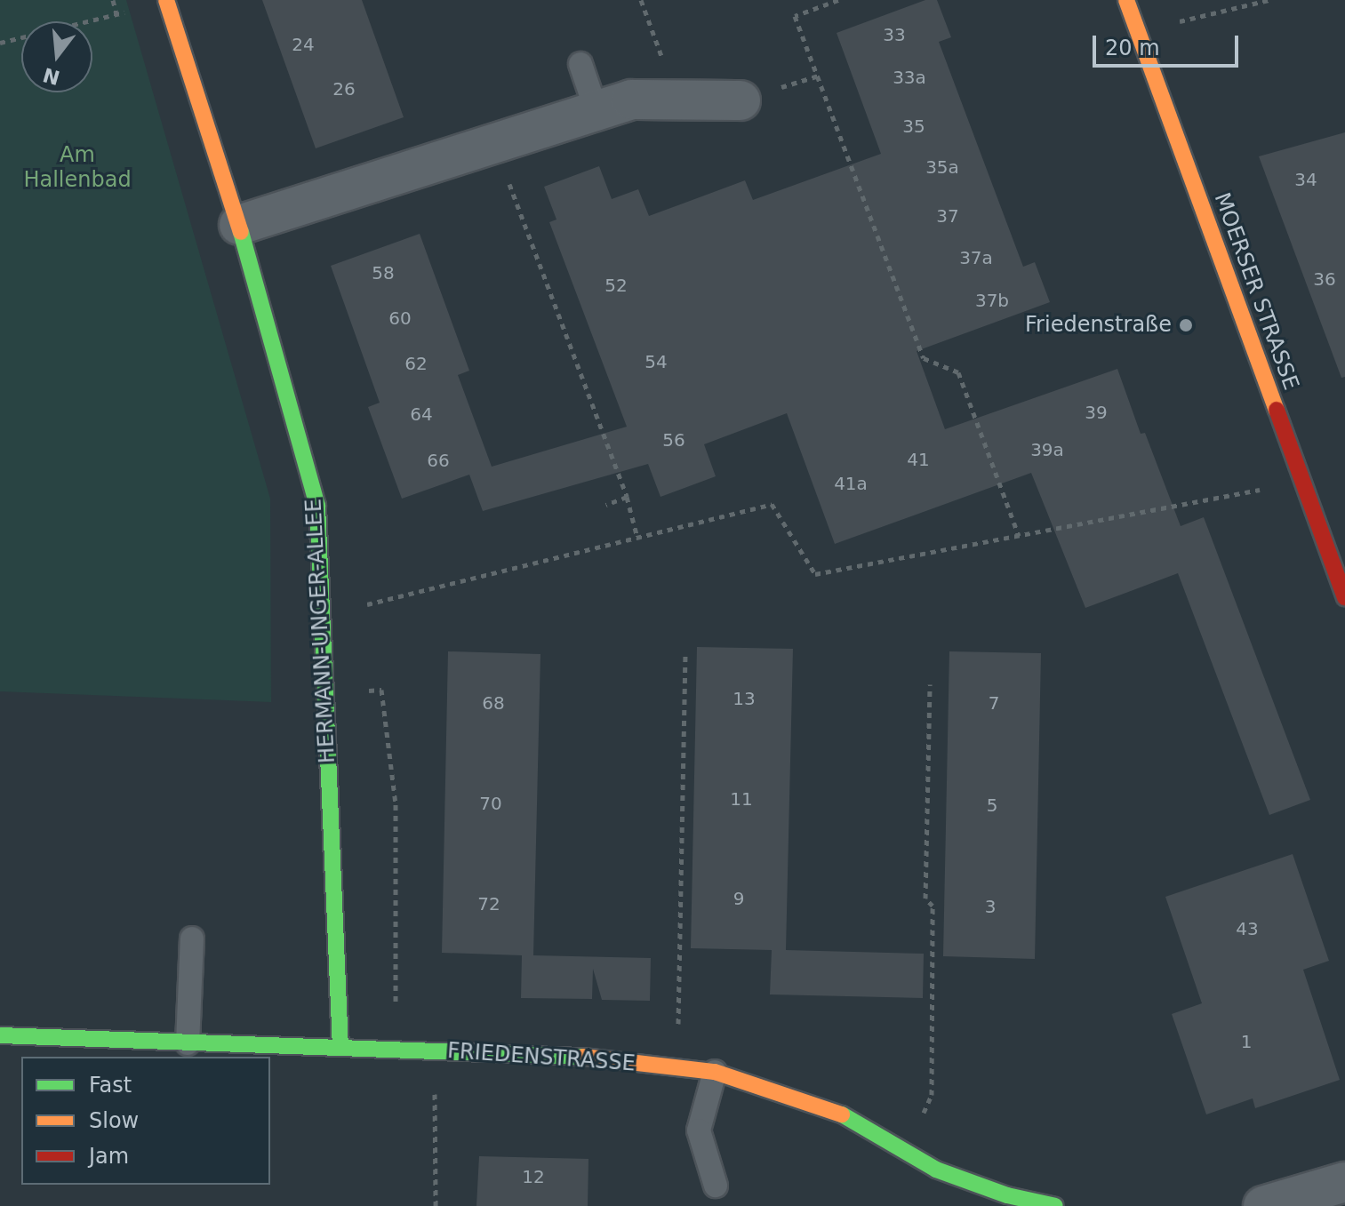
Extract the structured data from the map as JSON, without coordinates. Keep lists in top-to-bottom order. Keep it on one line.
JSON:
{"streets":{"street":["MOERSER STRASSE","HERMANN-UNGER-ALLEE","FRIEDENSTRASSE"]},"crossings":[["HERMANN-UNGER-ALLEE","FRIEDENSTRASSE"]],"parks":["Am Hallenbad"],"places":["Friedenstraße"],"house_numbers":["33","24","33a","26","35","35a","34","37","37a","58","36","52","37b","60","54","62","39","64","56","39a","41","66","41a","13","68","7","11","70","5","9","72","3","43","1","12"],"legend":["Fast","Slow","Jam"],"scale_bar":"20 m","north":"bottom"}
